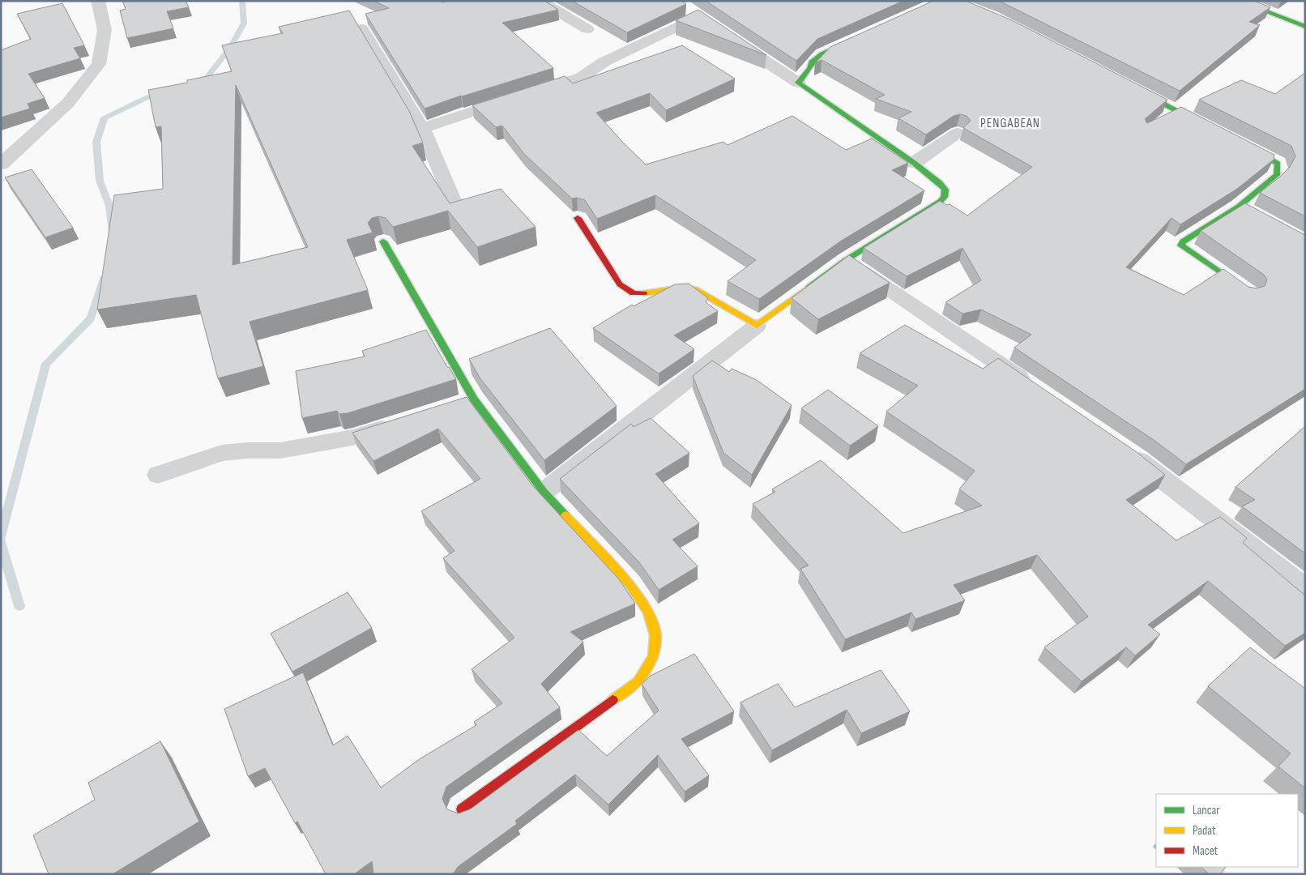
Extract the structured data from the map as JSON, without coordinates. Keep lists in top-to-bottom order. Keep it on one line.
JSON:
{"districts":["PENGABEAN"],"legend":["Lancar","Padat","Macet"]}
